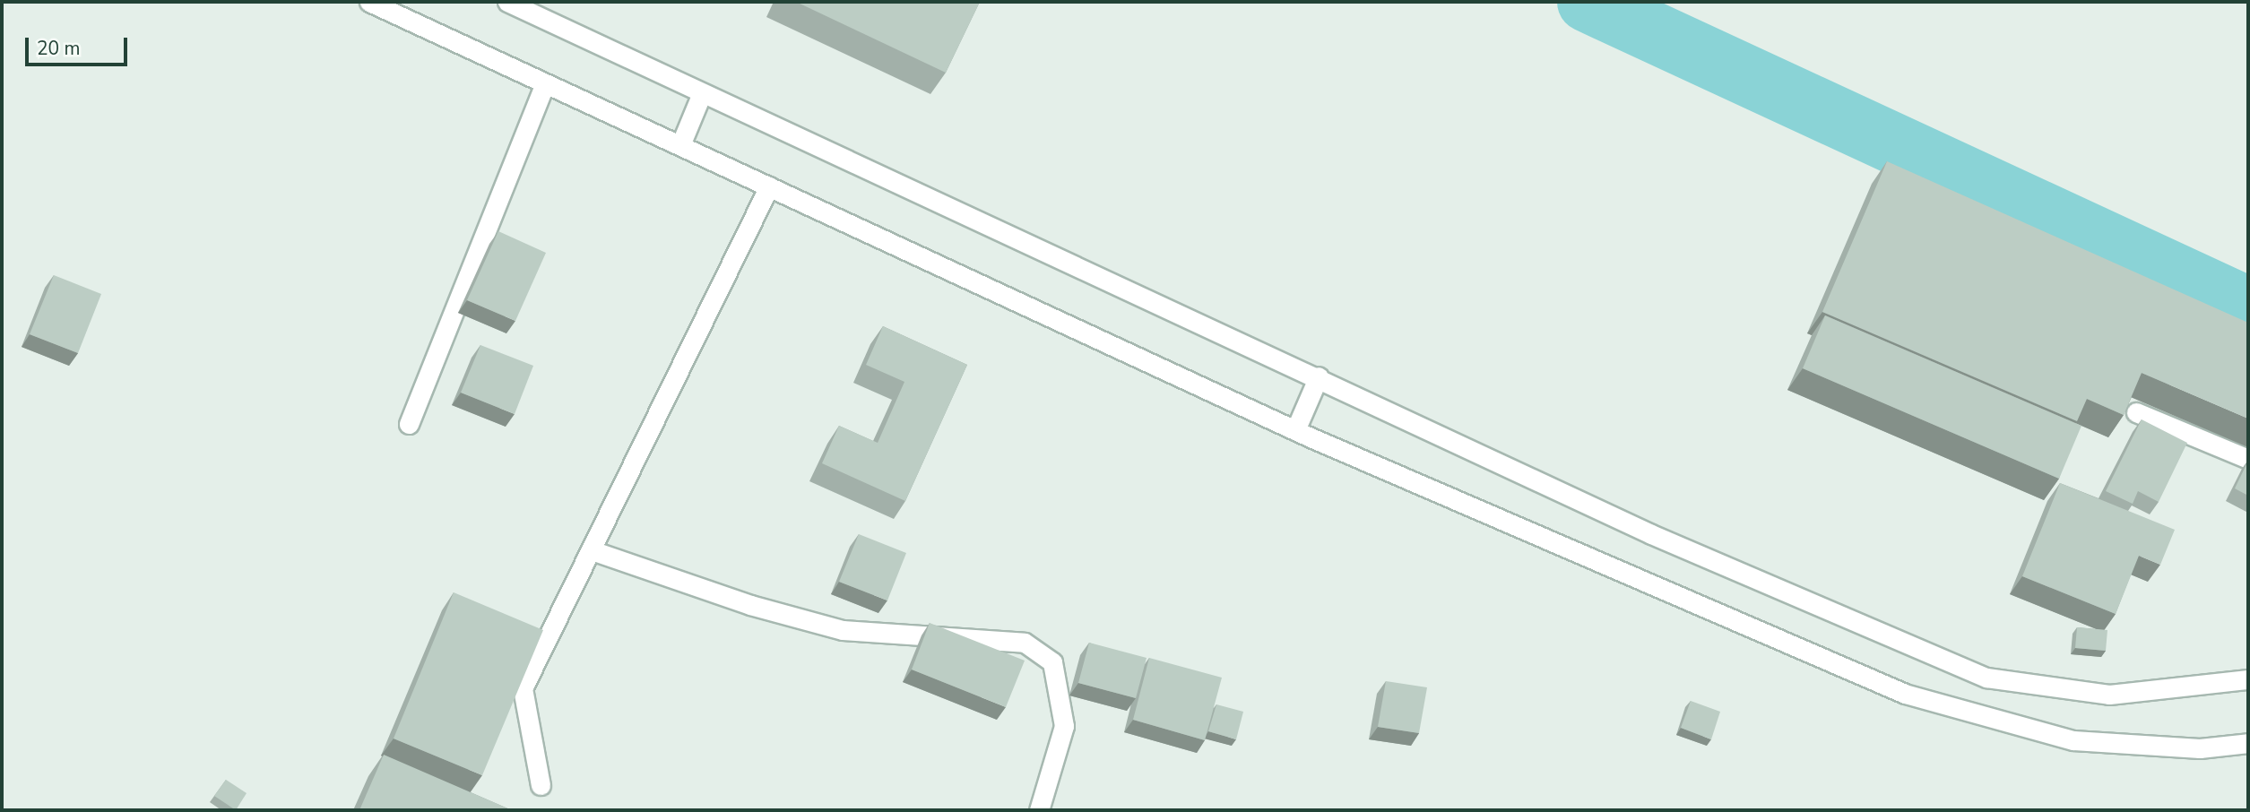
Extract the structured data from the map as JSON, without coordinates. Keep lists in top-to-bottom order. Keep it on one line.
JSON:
{"scale_bar":"20 m"}
